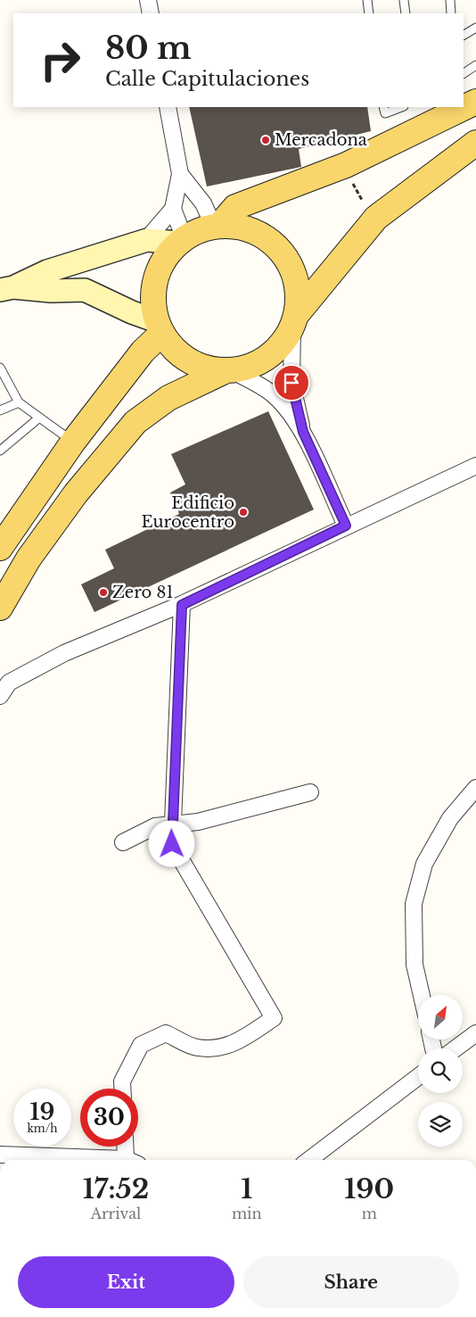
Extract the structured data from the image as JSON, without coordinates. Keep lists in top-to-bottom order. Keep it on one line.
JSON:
{"places":["Mercadona","Edificio Eurocentro","Zero 81"],"north":"top right","page":{"turn":["80 m","Calle Capitulaciones"],"speed":"19 km/h","limit":"30","eta":["17:52","Arrival","1","min","190","m"],"buttons":["Exit","Share"]}}
